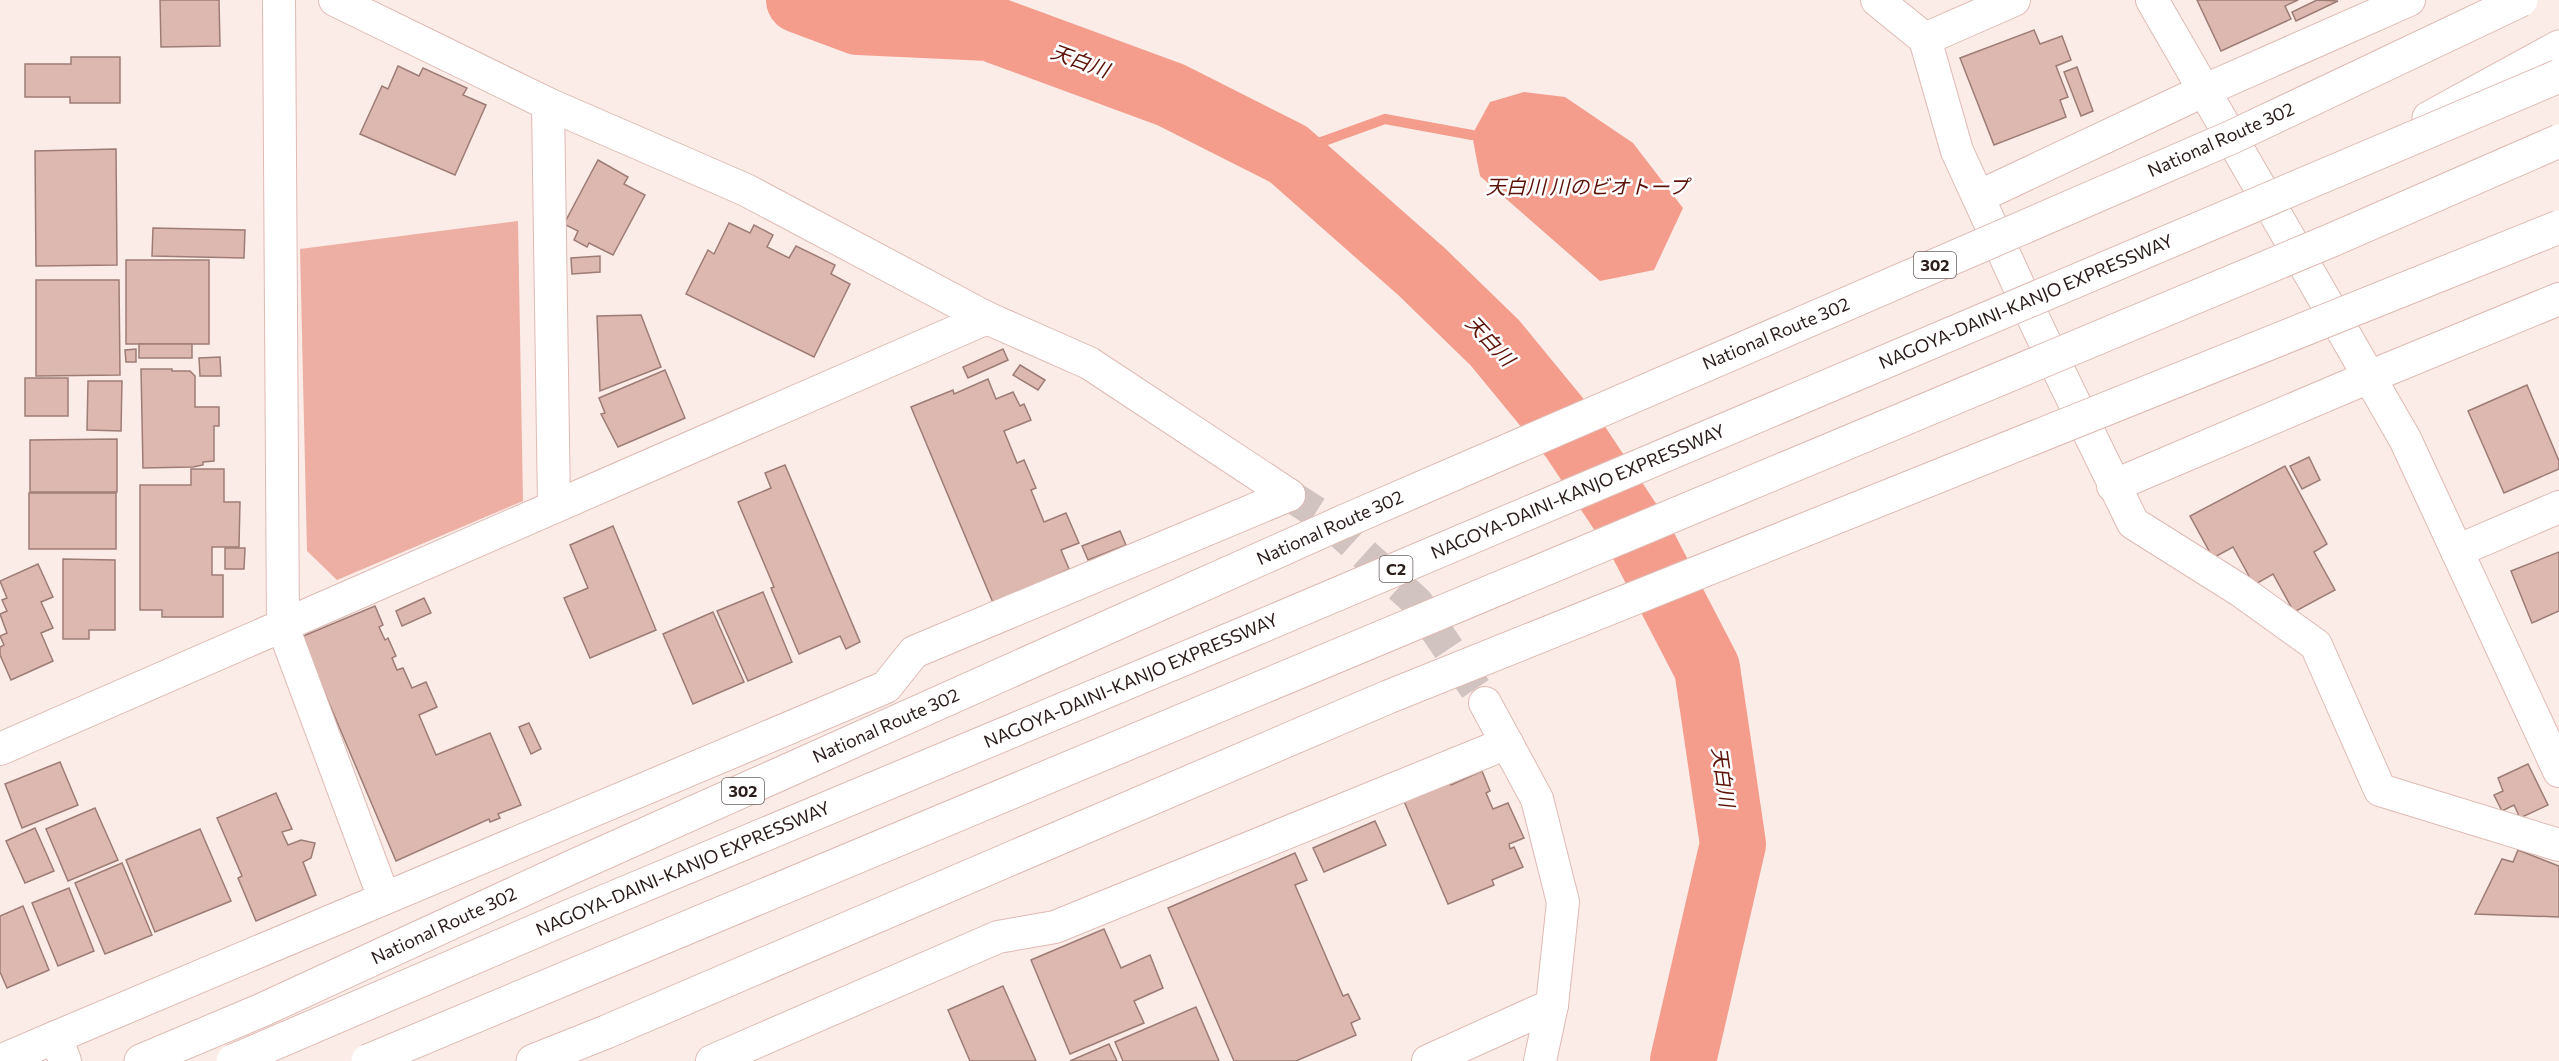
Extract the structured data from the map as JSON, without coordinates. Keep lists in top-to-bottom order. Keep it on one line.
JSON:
{"streets":{"highway":["National Route 302","302","NAGOYA-DAINI-KANJO EXPRESSWAY","C2"]},"water":["天白川","天白川 川のビオトープ"]}
